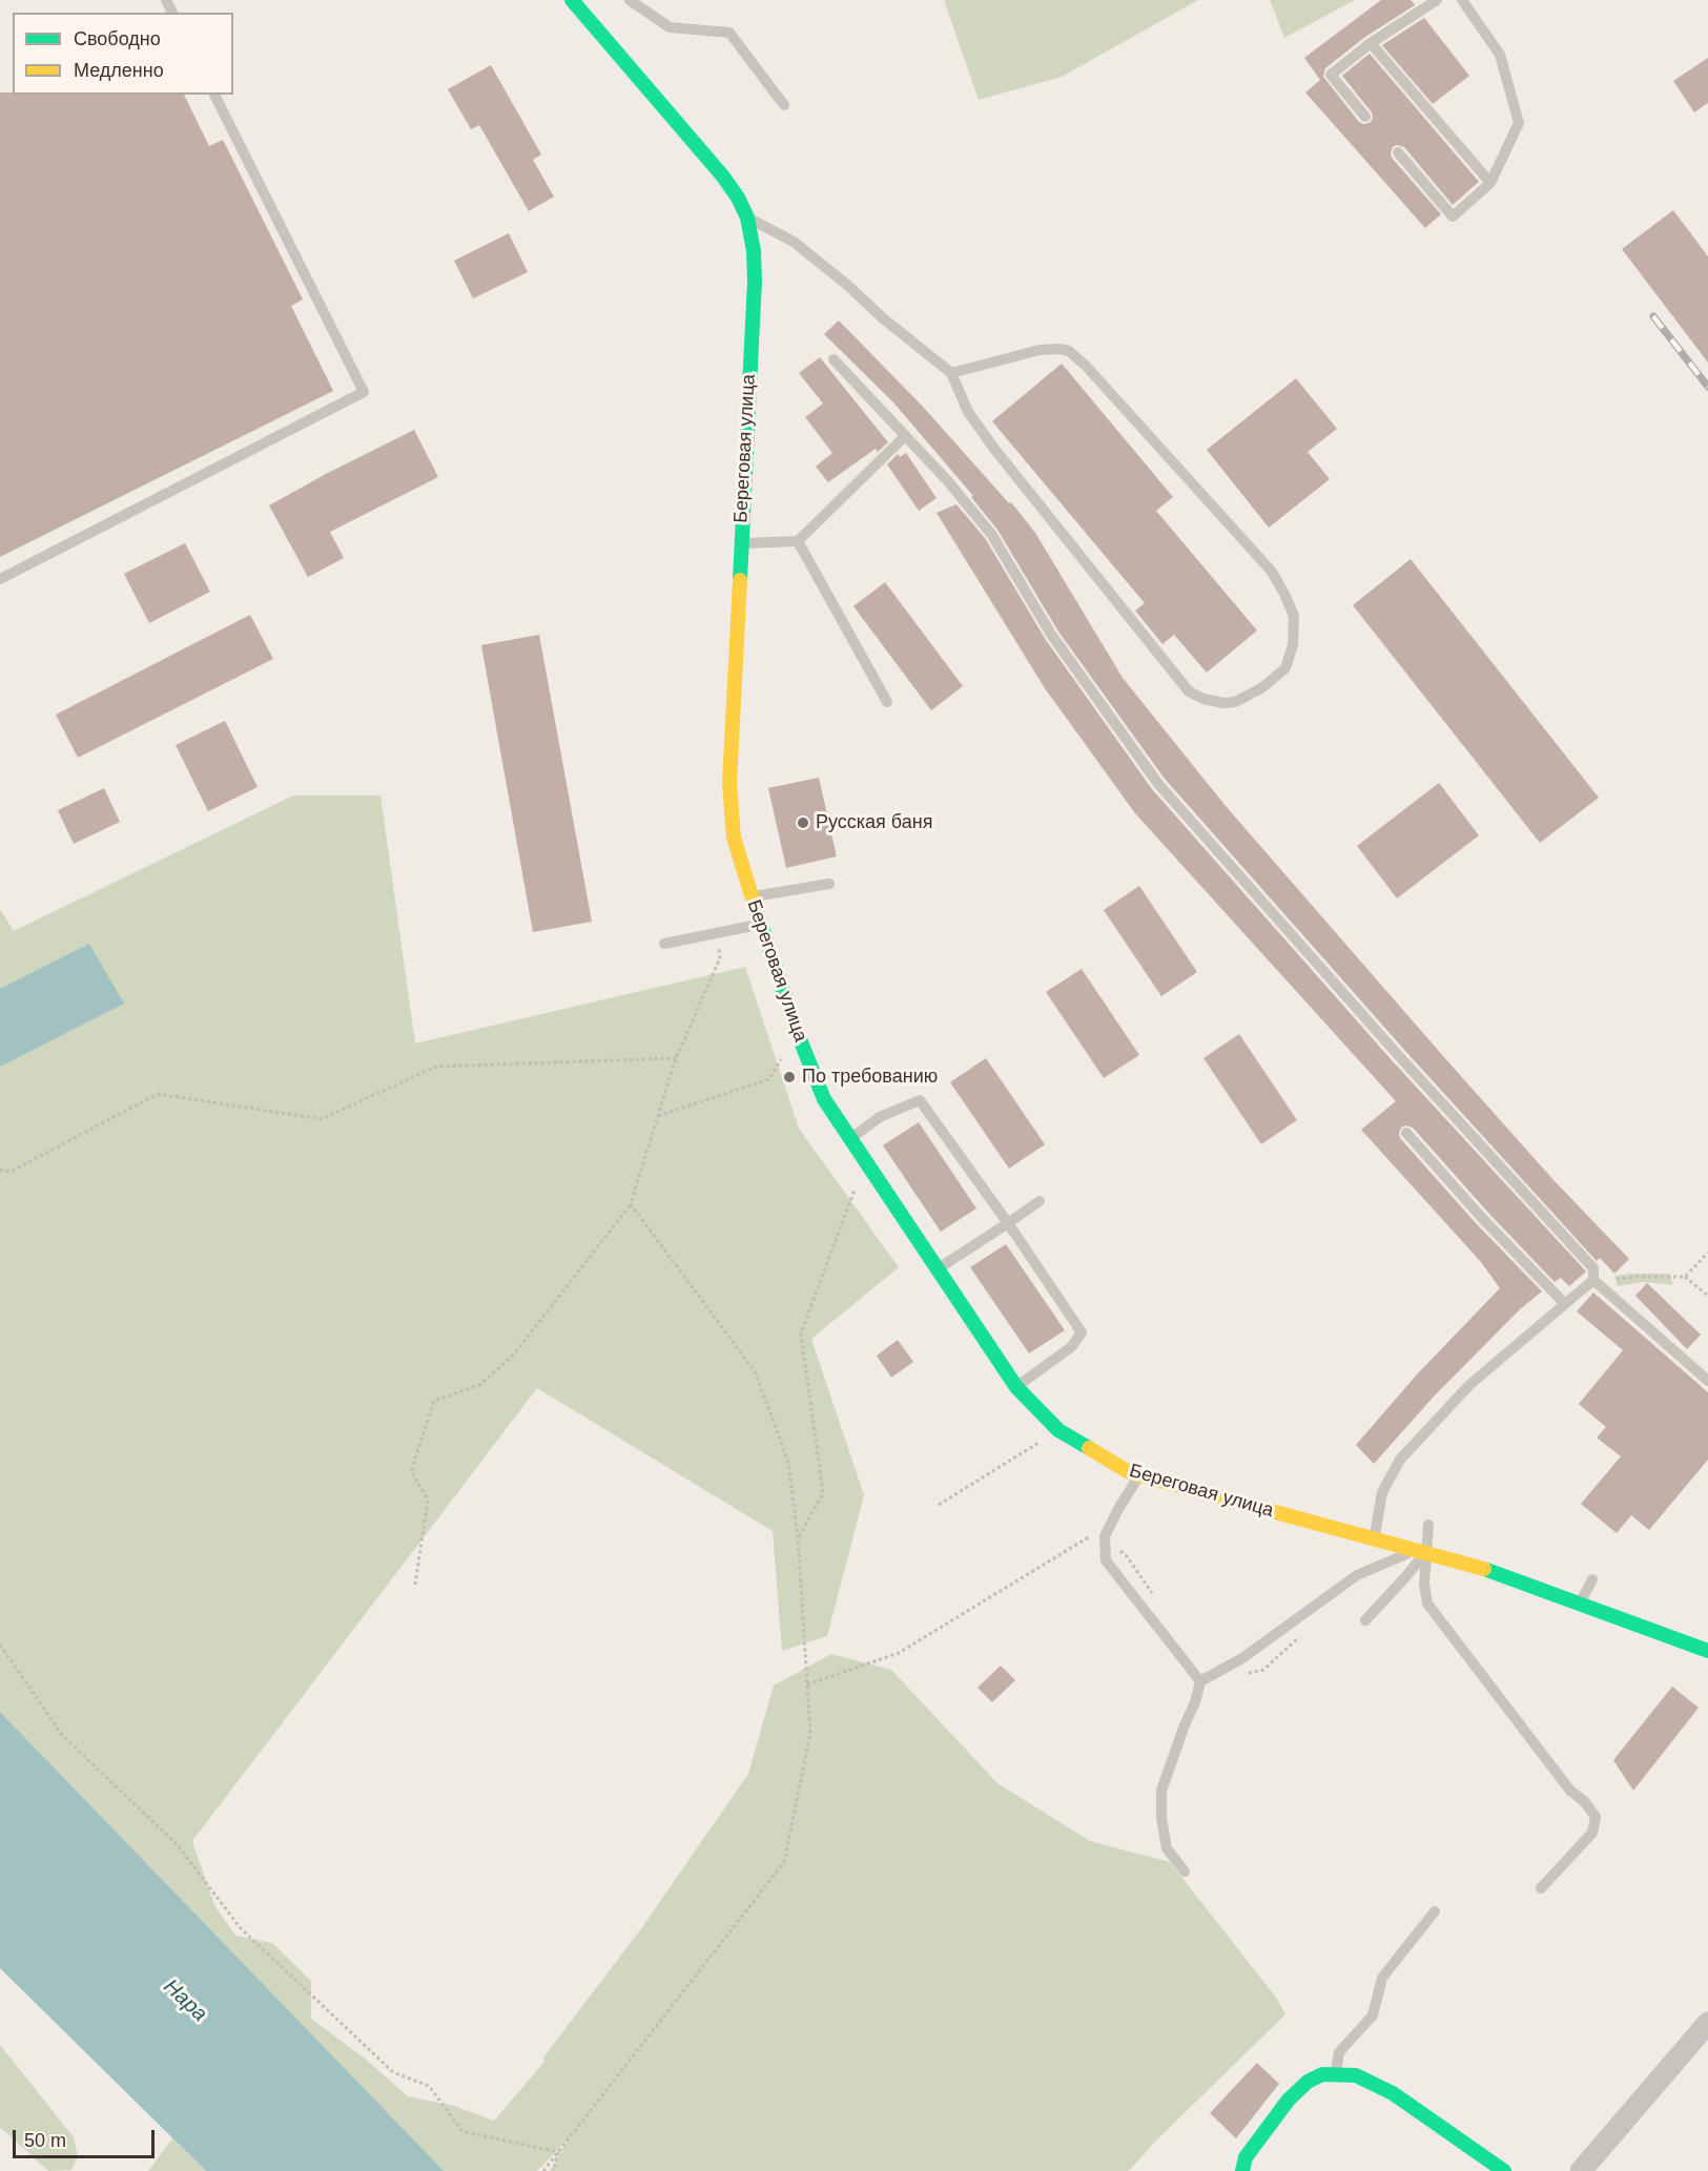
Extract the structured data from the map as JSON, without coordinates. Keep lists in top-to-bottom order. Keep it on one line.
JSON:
{"streets":{"street":["Береговая улица"]},"water":["Нара"],"places":["Русская баня","По требованию"],"legend":["Свободно","Медленно"],"scale_bar":"50 m"}
